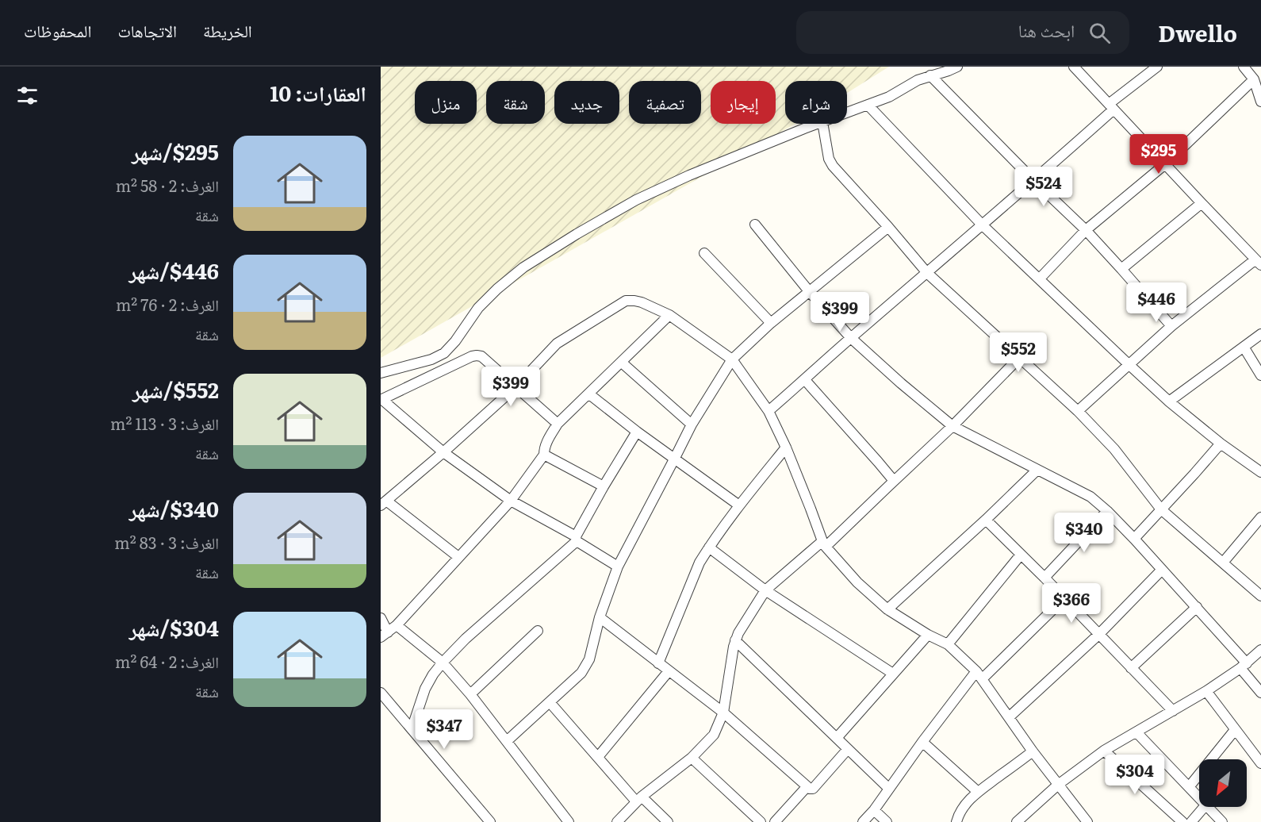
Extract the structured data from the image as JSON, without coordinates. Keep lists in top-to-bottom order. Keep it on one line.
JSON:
{"north":"bottom left","page":{"header":"Dwello","search":"ابحث هنا","nav":["الخريطة","الاتجاهات","المحفوظات"],"heading":"العقارات: 10","chip":["شراء","إيجار","تصفية","جديد","شقة","منزل"],"list":[{"name":"$295/شهر","note":"الغرف: 2 · 58 m² · شقة"},{"name":"$446/شهر","note":"الغرف: 2 · 76 m² · شقة"},{"name":"$552/شهر","note":"الغرف: 3 · 113 m² · شقة"},{"name":"$340/شهر","note":"الغرف: 3 · 83 m² · شقة"},{"name":"$304/شهر","note":"الغرف: 2 · 64 m² · شقة"}],"price":["$295","$524","$446","$399","$552","$399","$340","$366","$347","$304"]}}
